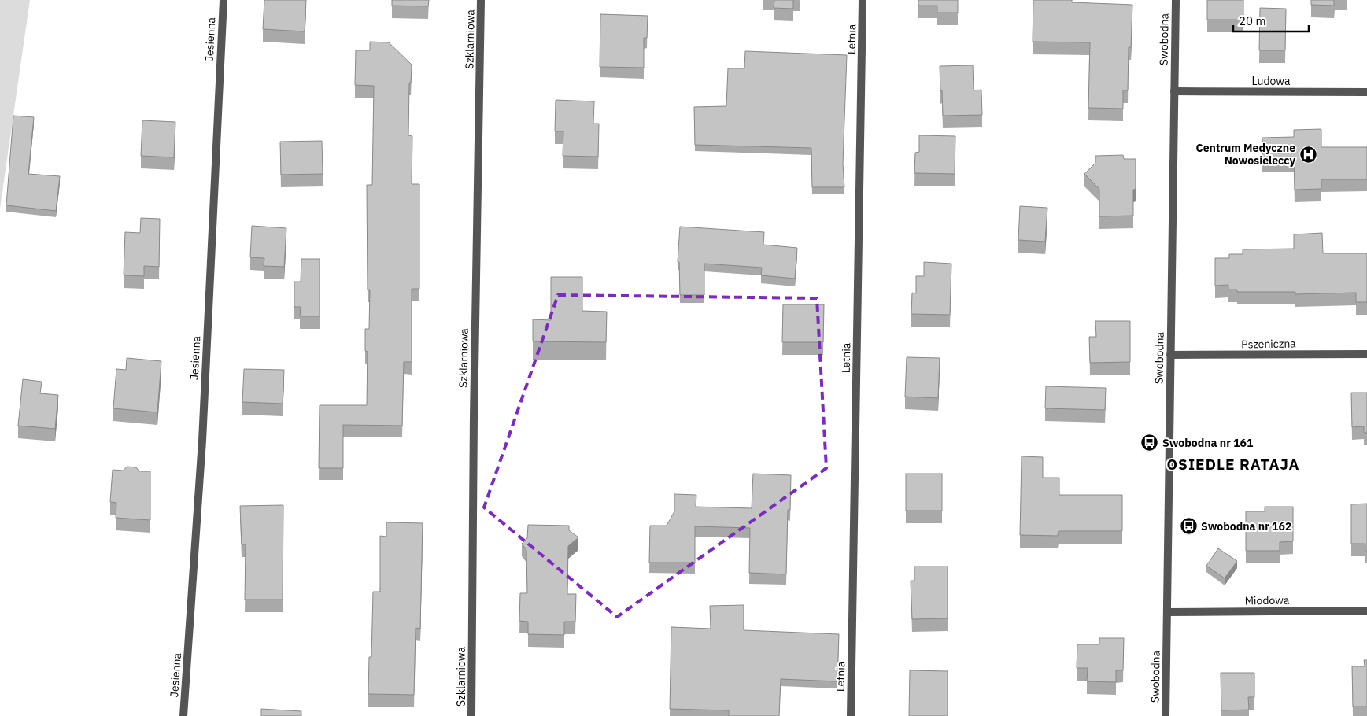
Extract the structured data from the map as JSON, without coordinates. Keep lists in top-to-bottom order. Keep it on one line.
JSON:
{"streets":{"street":["Jesienna","Szklarniowa","Letnia","Swobodna","Ludowa","Pszeniczna","Miodowa"]},"crossings":[["Swobodna","Ludowa"],["Swobodna","Pszeniczna"],["Swobodna","Miodowa"]],"districts":["OSIEDLE RATAJA"],"places":{"hospital":["Centrum Medyczne Nowosieleccy"],"bus stop":["Swobodna nr 161","Swobodna nr 162"]},"scale_bar":"20 m"}
